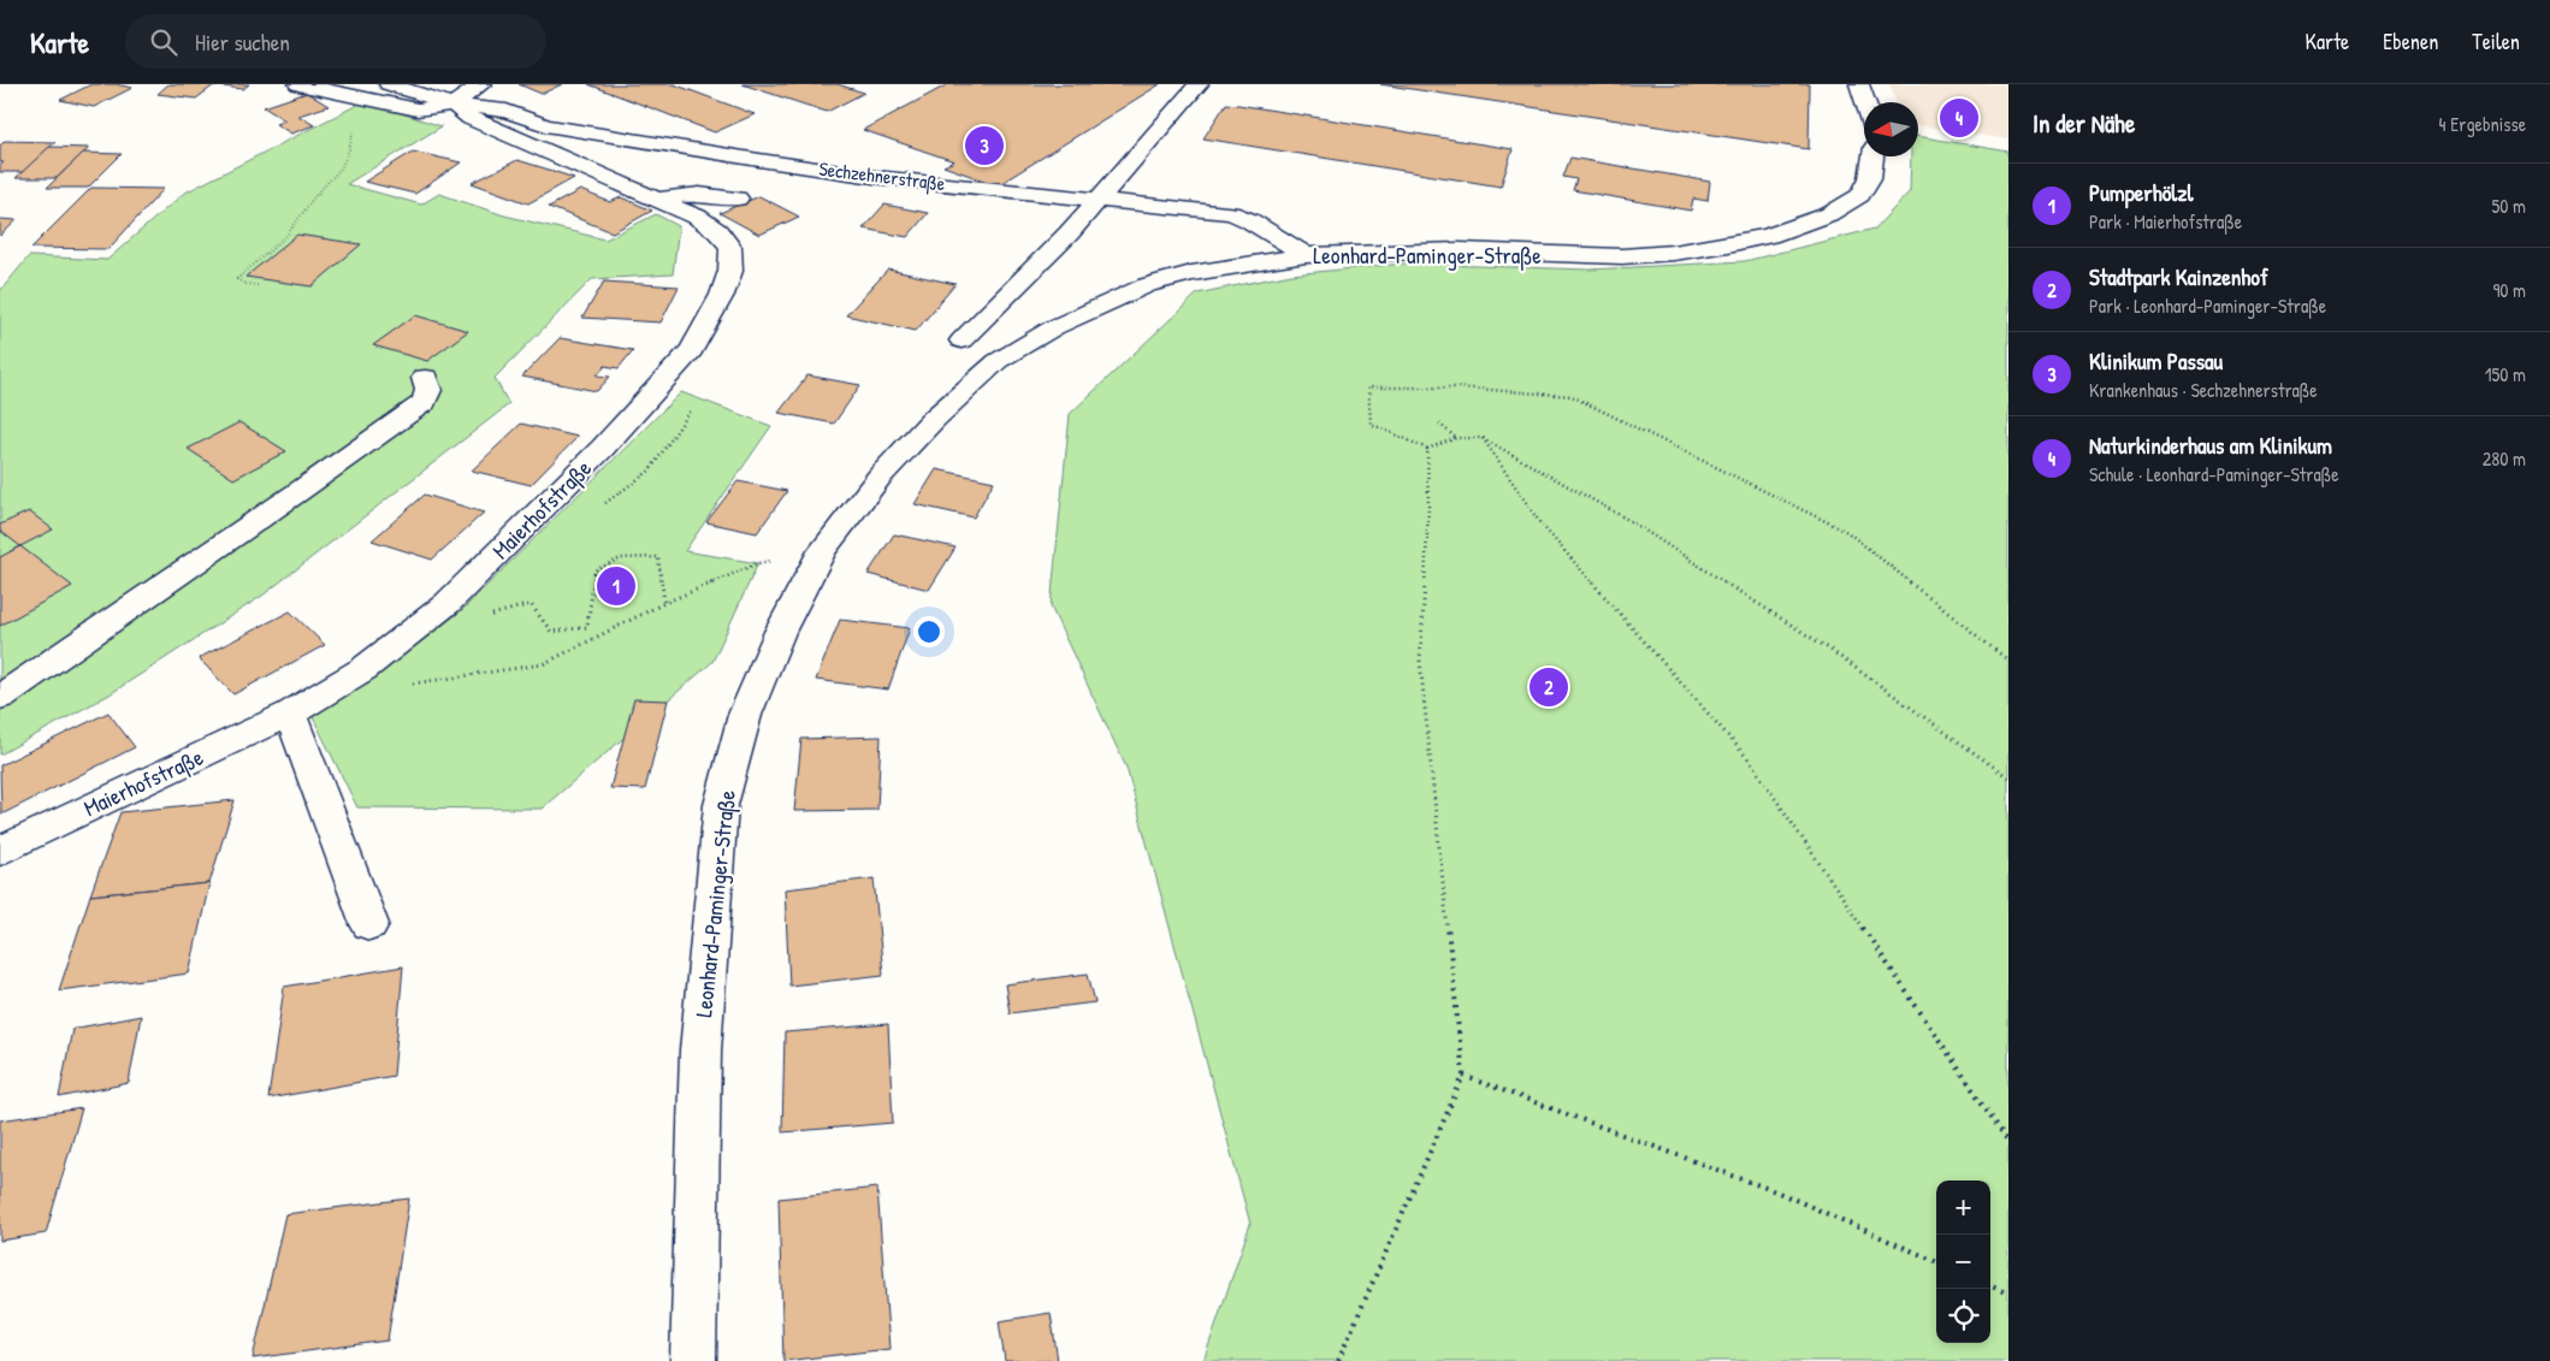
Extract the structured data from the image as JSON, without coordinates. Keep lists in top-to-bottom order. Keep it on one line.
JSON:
{"streets":{"street":["Sechzehnerstraße","Leonhard-Paminger-Straße","Maierhofstraße"]},"crossings":[["Sechzehnerstraße","Leonhard-Paminger-Straße"],["Sechzehnerstraße","Maierhofstraße"]],"north":"left","page":{"header":"Karte","search":"Hier suchen","nav":["Karte","Ebenen","Teilen"],"heading":["In der Nähe","4 Ergebnisse"],"pins":["4","3","1","2"],"list":[{"mark":"1","name":"Pumperhölzl","note":"Park · Maierhofstraße","value":"50 m"},{"mark":"2","name":"Stadtpark Kainzenhof","note":"Park · Leonhard-Paminger-Straße","value":"90 m"},{"mark":"3","name":"Klinikum Passau","note":"Krankenhaus · Sechzehnerstraße","value":"150 m"},{"mark":"4","name":"Naturkinderhaus am Klinikum","note":"Schule · Leonhard-Paminger-Straße","value":"280 m"}],"map_buttons":["+","−"]}}
